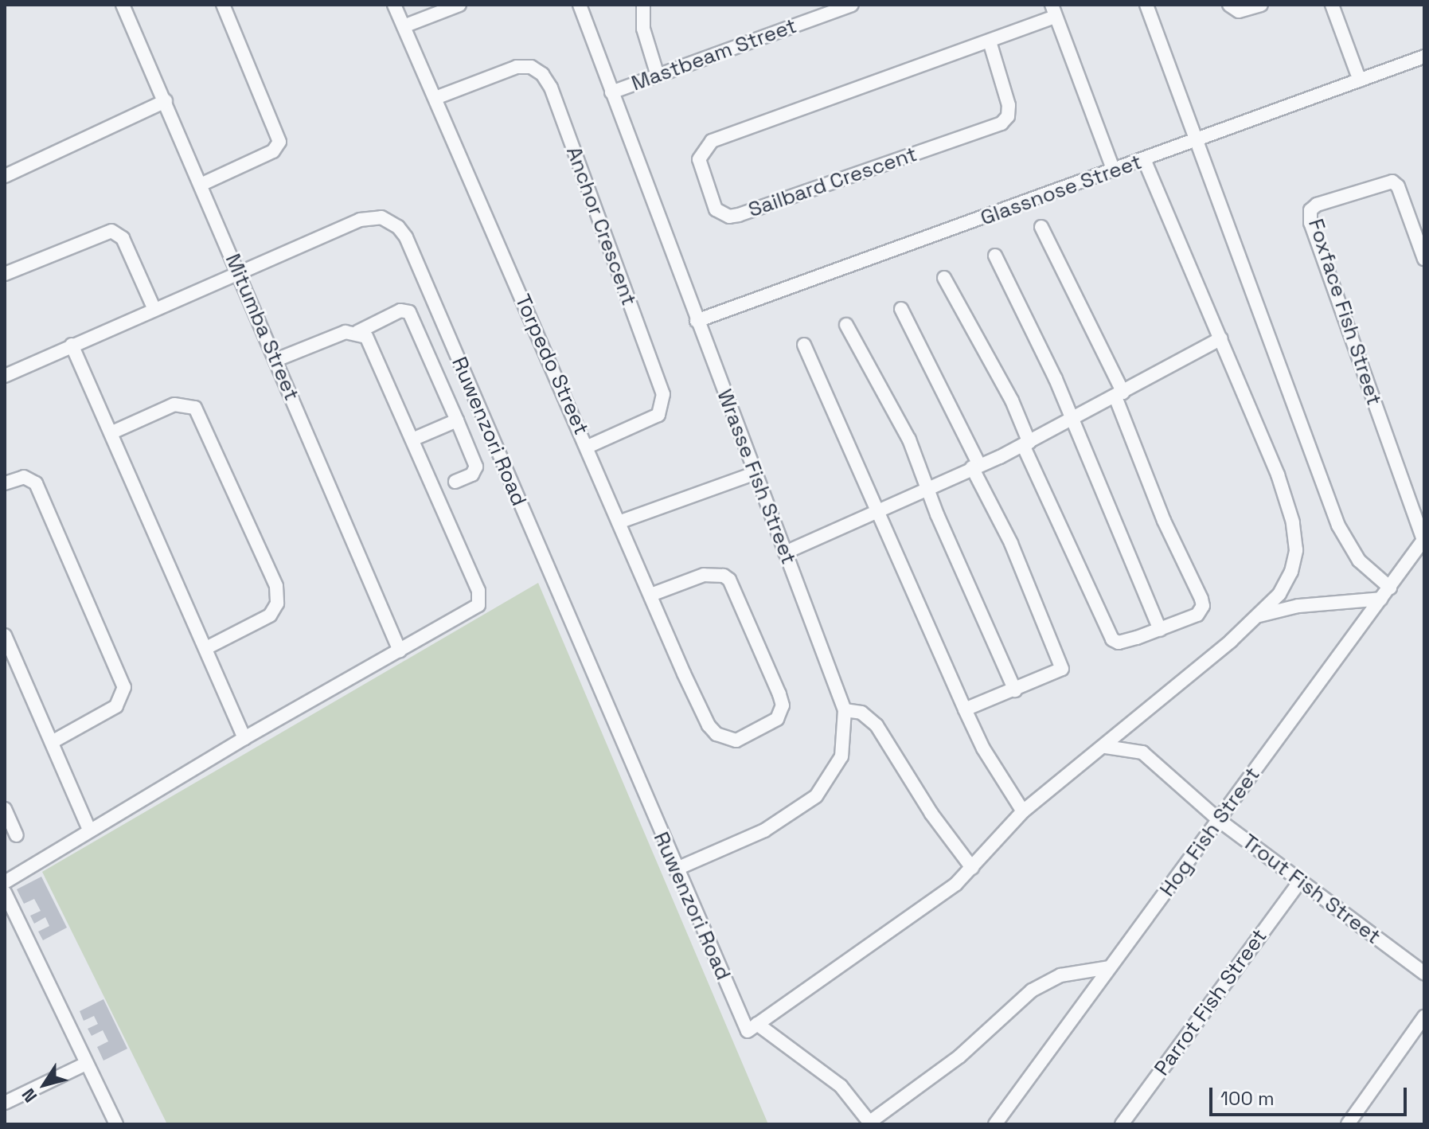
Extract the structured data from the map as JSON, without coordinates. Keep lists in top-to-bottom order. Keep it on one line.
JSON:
{"streets":{"street":["Mastbeam Street","Sailbard Crescent","Glassnose Street","Anchor Crescent","Foxface Fish Street","Mitumba Street","Torpedo Street","Ruwenzori Road","Wrasse Fish Street","Hog Fish Street","Trout Fish Street","Parrot Fish Street"]},"crossings":[["Mastbeam Street","Wrasse Fish Street"],["Glassnose Street","Wrasse Fish Street"],["Anchor Crescent","Torpedo Street"],["Foxface Fish Street","Hog Fish Street"],["Mitumba Street","Ruwenzori Road"],["Ruwenzori Road","Wrasse Fish Street"],["Hog Fish Street","Trout Fish Street"],["Trout Fish Street","Parrot Fish Street"]],"scale_bar":"100 m","north":"bottom left"}
